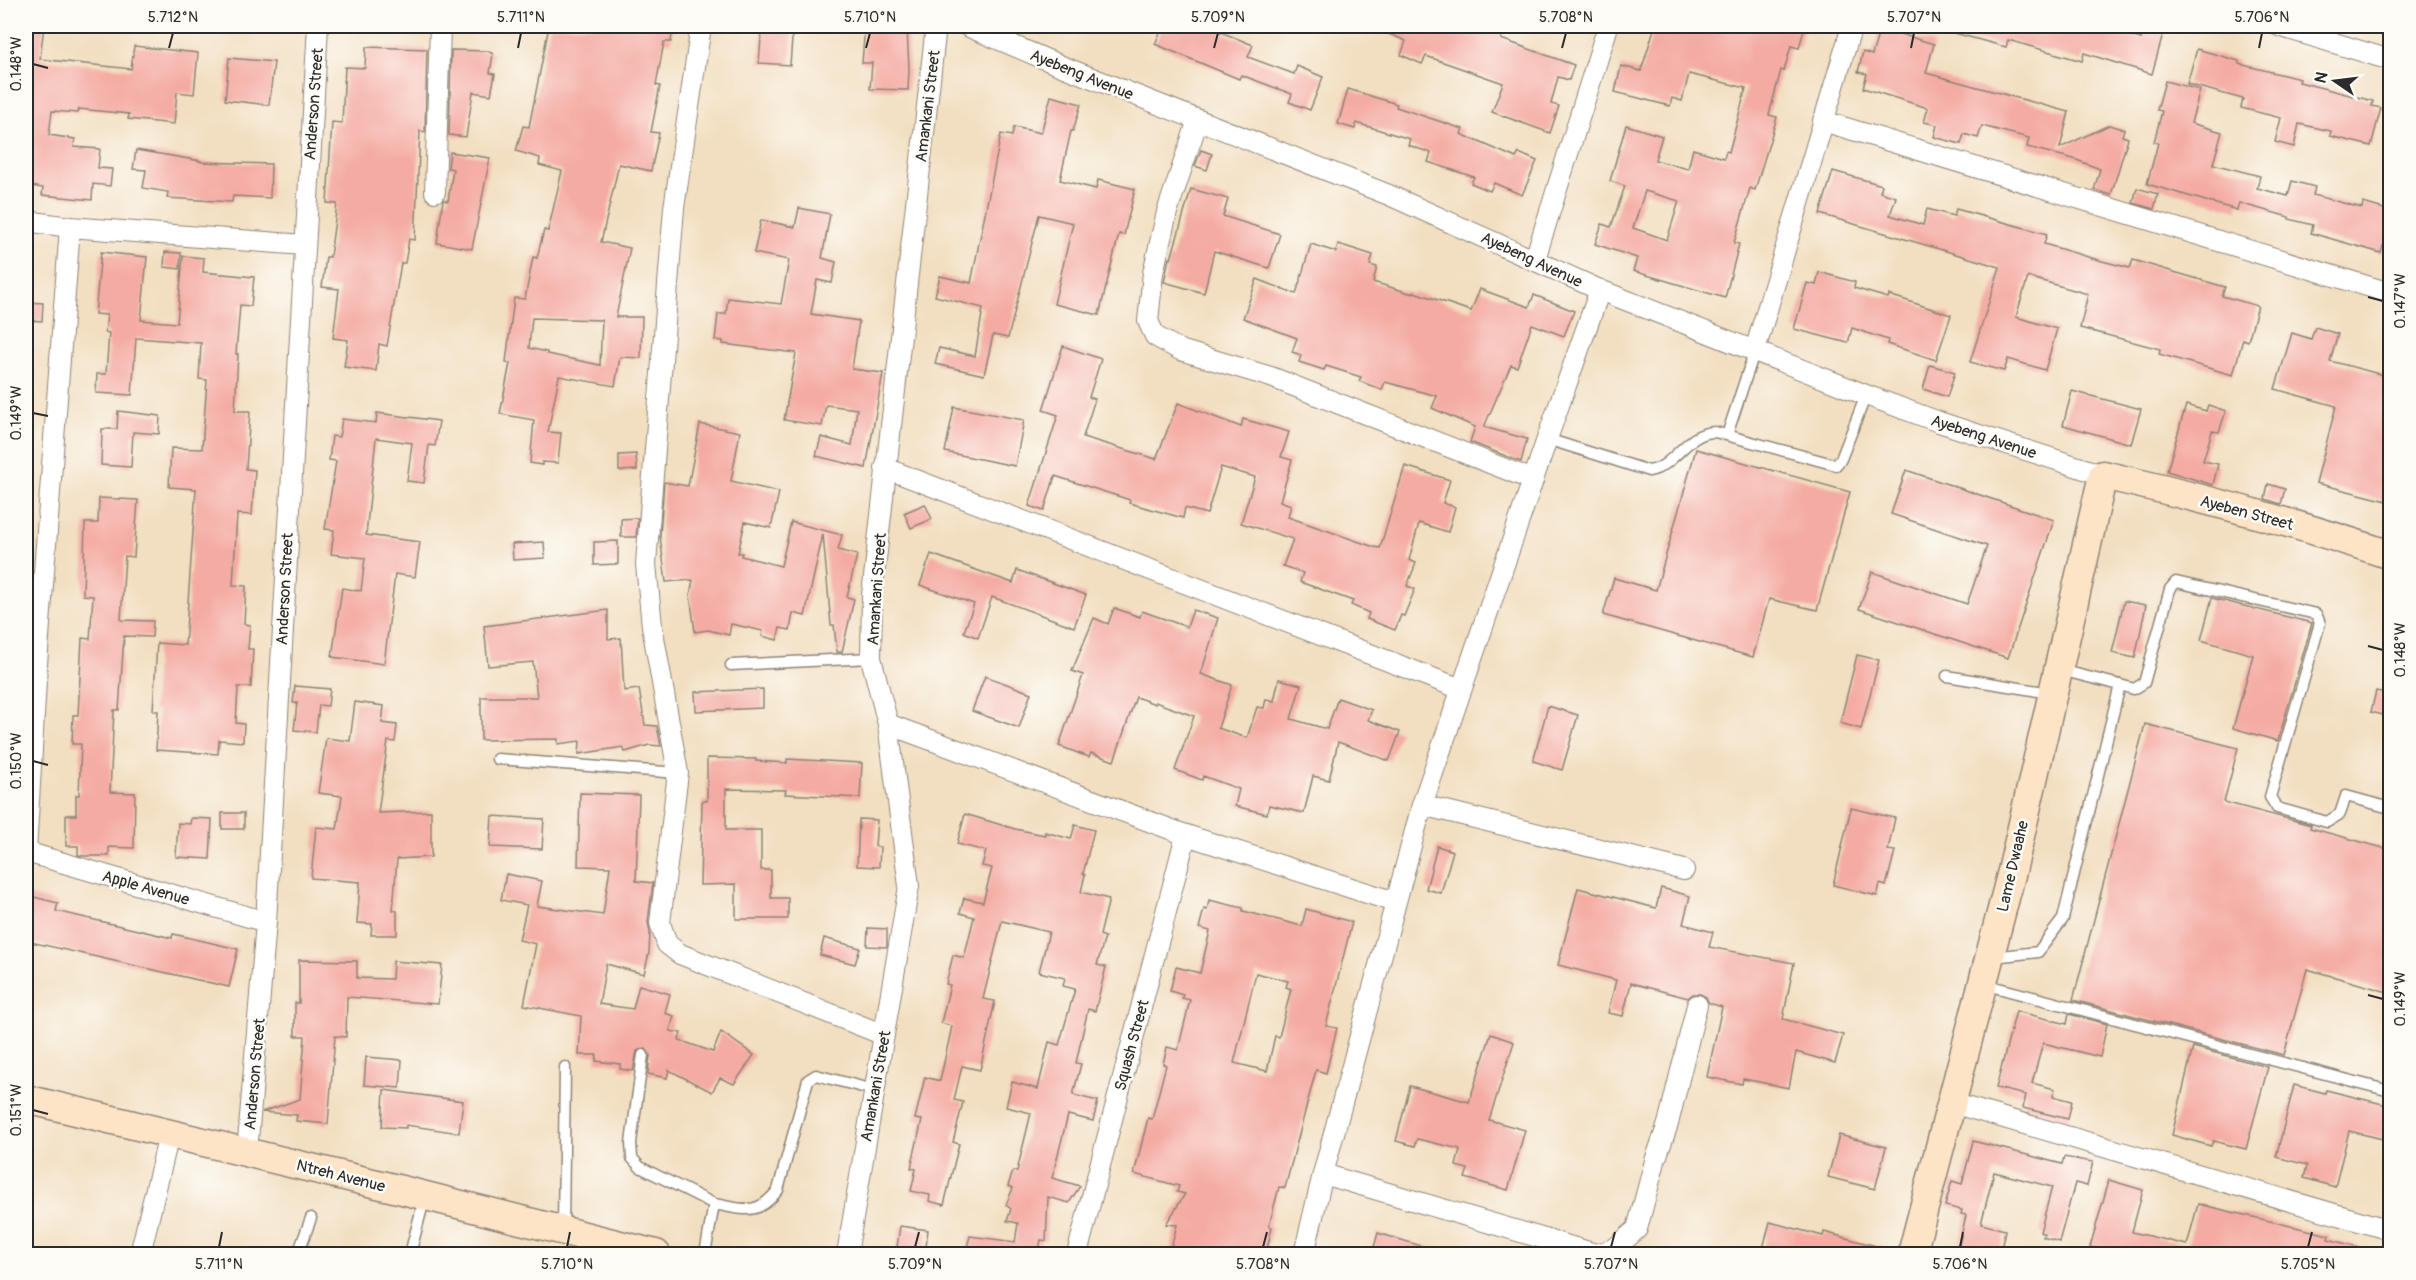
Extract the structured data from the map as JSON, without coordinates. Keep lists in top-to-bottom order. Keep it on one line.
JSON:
{"streets":{"street":["Ayebeng Avenue","Anderson Street","Amankani Street","Ayeben Street","Lame Dwaahe","Apple Avenue","Squash Street","Ntreh Avenue"]},"crossings":[["Ayebeng Avenue","Ayeben Street"],["Ayebeng Avenue","Lame Dwaahe"],["Anderson Street","Apple Avenue"],["Anderson Street","Ntreh Avenue"],["Ayeben Street","Lame Dwaahe"]],"north":"left","coordinates":["5.712°N","5.711°N","5.710°N","5.709°N","5.708°N","5.707°N","5.706°N","0.148°W","0.147°W","0.149°W","0.150°W","0.151°W","5.705°N"]}
